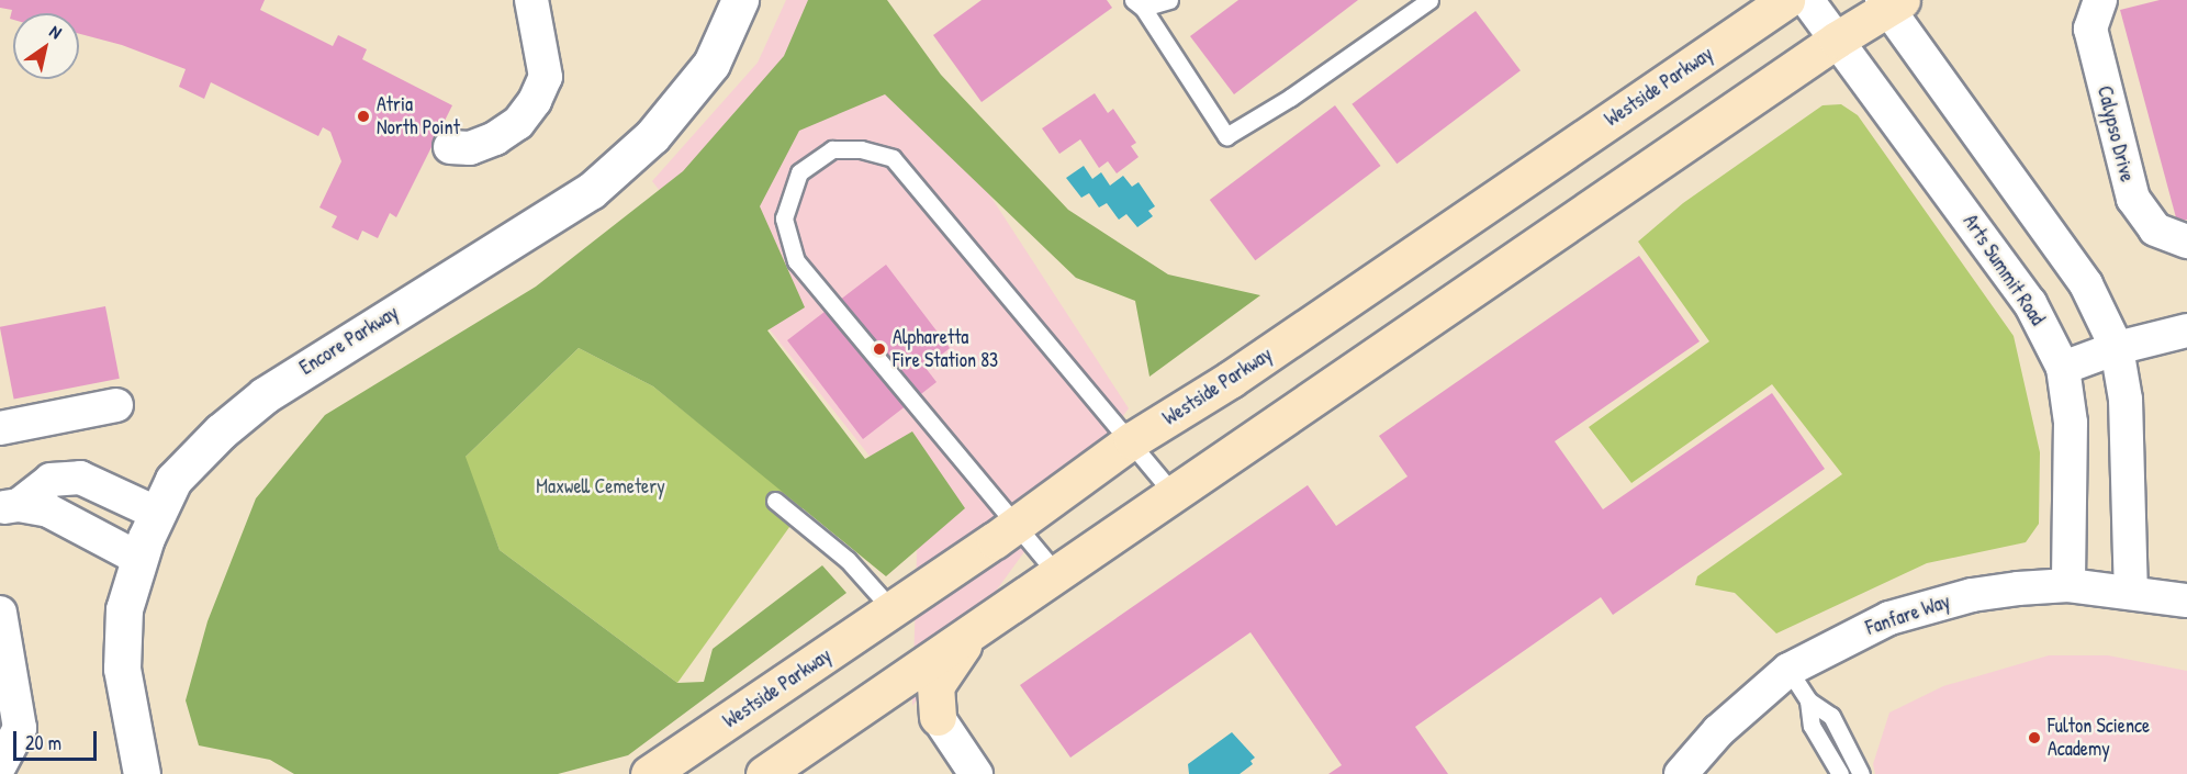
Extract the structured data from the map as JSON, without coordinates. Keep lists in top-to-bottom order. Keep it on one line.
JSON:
{"streets":{"main road":["Westside Parkway"],"street":["Calypso Drive","Arts Summit Road","Encore Parkway","Fanfare Way"]},"crossings":[["Arts Summit Road","Fanfare Way"]],"parks":["Maxwell Cemetery"],"places":["Atria North Point","Alpharetta Fire Station 83","Fulton Science Academy"],"scale_bar":"20 m","north":"top right"}
